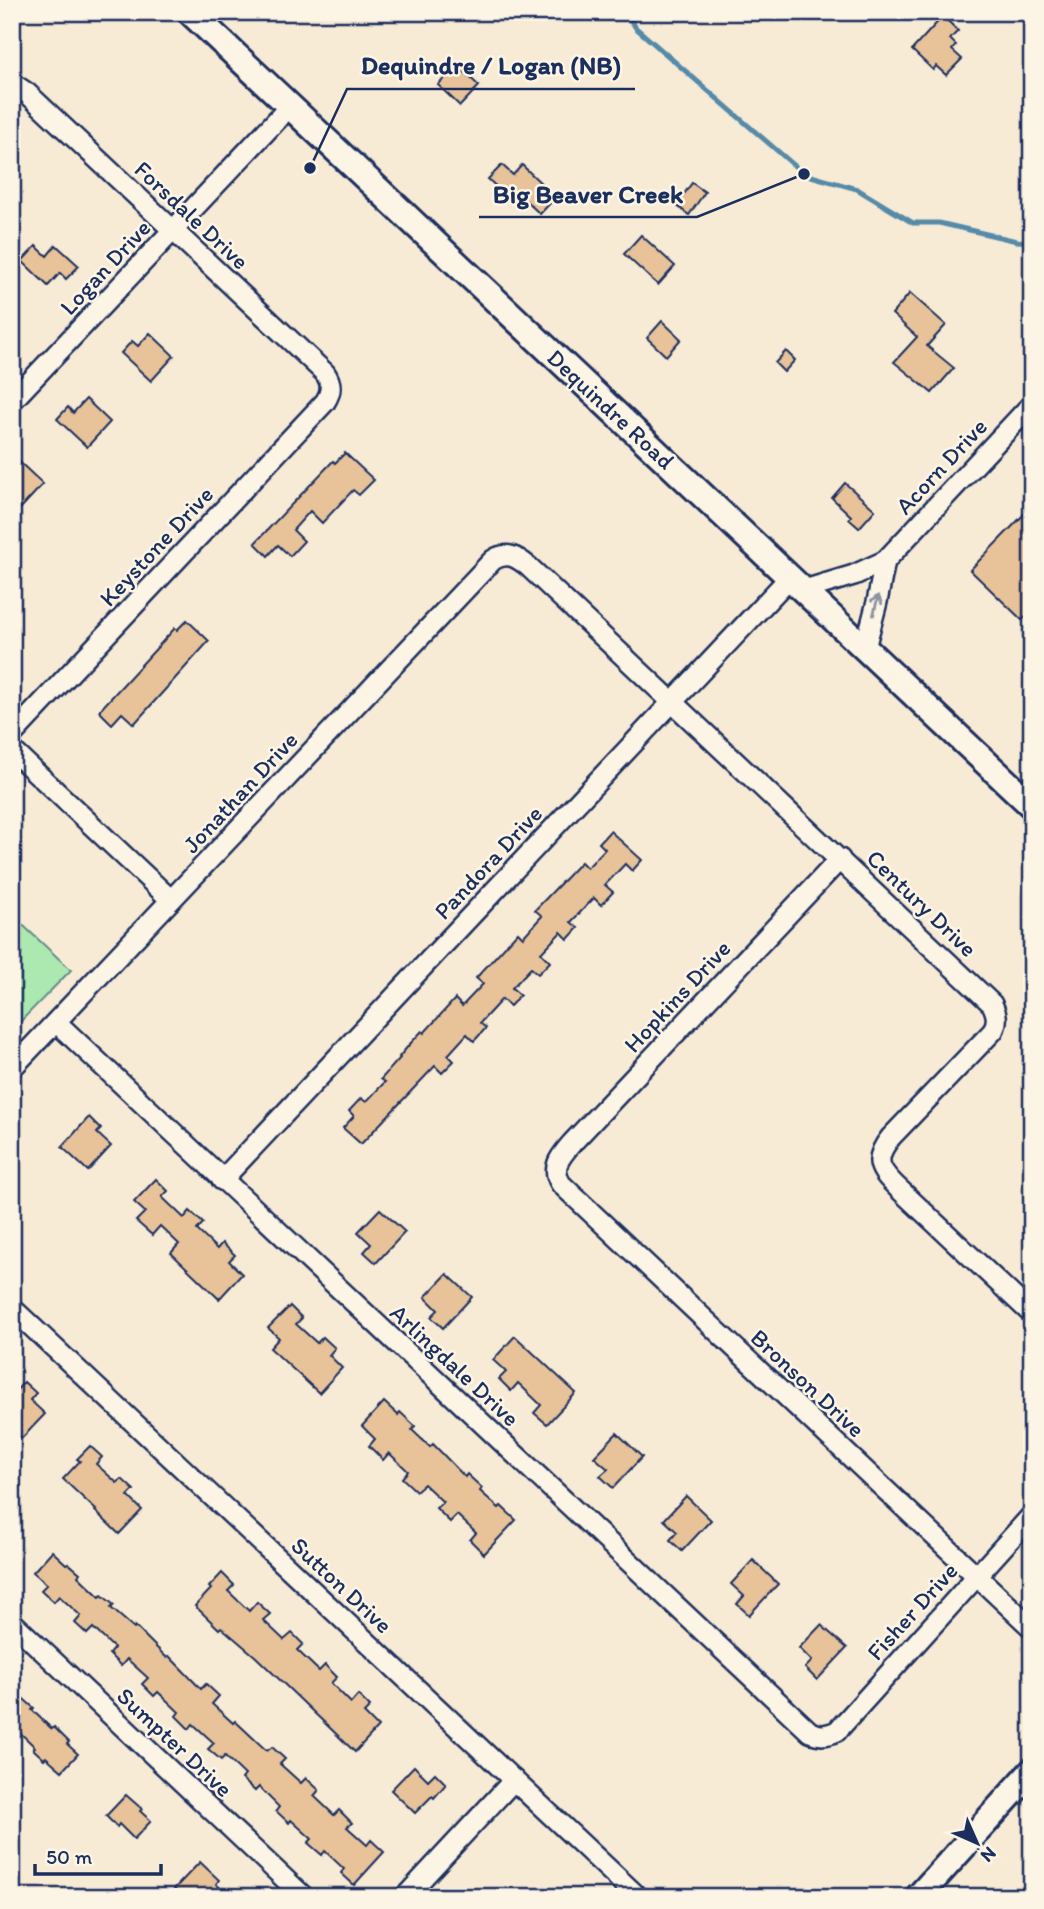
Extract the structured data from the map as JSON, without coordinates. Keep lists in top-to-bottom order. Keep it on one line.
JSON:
{"streets":{"main road":["Dequindre Road"],"street":["Forsdale Drive","Logan Drive","Acorn Drive","Keystone Drive","Jonathan Drive","Pandora Drive","Century Drive","Hopkins Drive","Arlingdale Drive","Bronson Drive","Sutton Drive","Fisher Drive","Sumpter Drive"]},"crossings":[["Forsdale Drive","Logan Drive"],["Forsdale Drive","Keystone Drive"],["Logan Drive","Dequindre Road"],["Dequindre Road","Acorn Drive"],["Dequindre Road","Pandora Drive"],["Acorn Drive","Pandora Drive"],["Jonathan Drive","Century Drive"],["Jonathan Drive","Arlingdale Drive"],["Pandora Drive","Century Drive"],["Pandora Drive","Arlingdale Drive"],["Century Drive","Hopkins Drive"],["Hopkins Drive","Bronson Drive"],["Arlingdale Drive","Fisher Drive"],["Bronson Drive","Fisher Drive"]],"places":["Dequindre / Logan (NB)","Big Beaver Creek"],"scale_bar":"50 m","north":"bottom right"}
